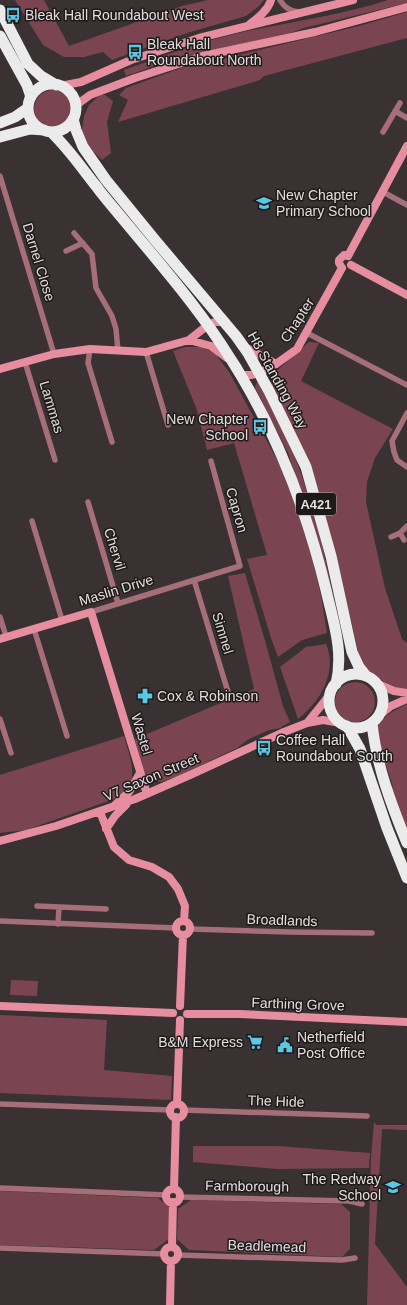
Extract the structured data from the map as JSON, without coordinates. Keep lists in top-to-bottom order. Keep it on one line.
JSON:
{"streets":{"highway":["H8 Standing Way","A421"],"street":["Darnel Close","Chapter","Lammas","Capron","Chervil","Maslin Drive","Simnel","Wastel","V7 Saxon Street","Broadlands","Farthing Grove","The Hide","Farmborough","Beadlemead"]},"crossings":[["Chapter","H8 Standing Way"],["H8 Standing Way","A421"],["H8 Standing Way","V7 Saxon Street"],["A421","V7 Saxon Street"],["Capron","Maslin Drive"],["Chervil","Maslin Drive"],["Maslin Drive","Simnel"],["Maslin Drive","Wastel"],["Wastel","V7 Saxon Street"]],"places":{"bus stop":["Bleak Hall Roundabout West","Bleak Hall Roundabout North","New Chapter School","Coffee Hall Roundabout South"],"school or university":["New Chapter Primary School","The Redway School"],"pharmacy":["Cox & Robinson"],"supermarket":["B&M Express"],"public building":["Netherfield Post Office"]}}
